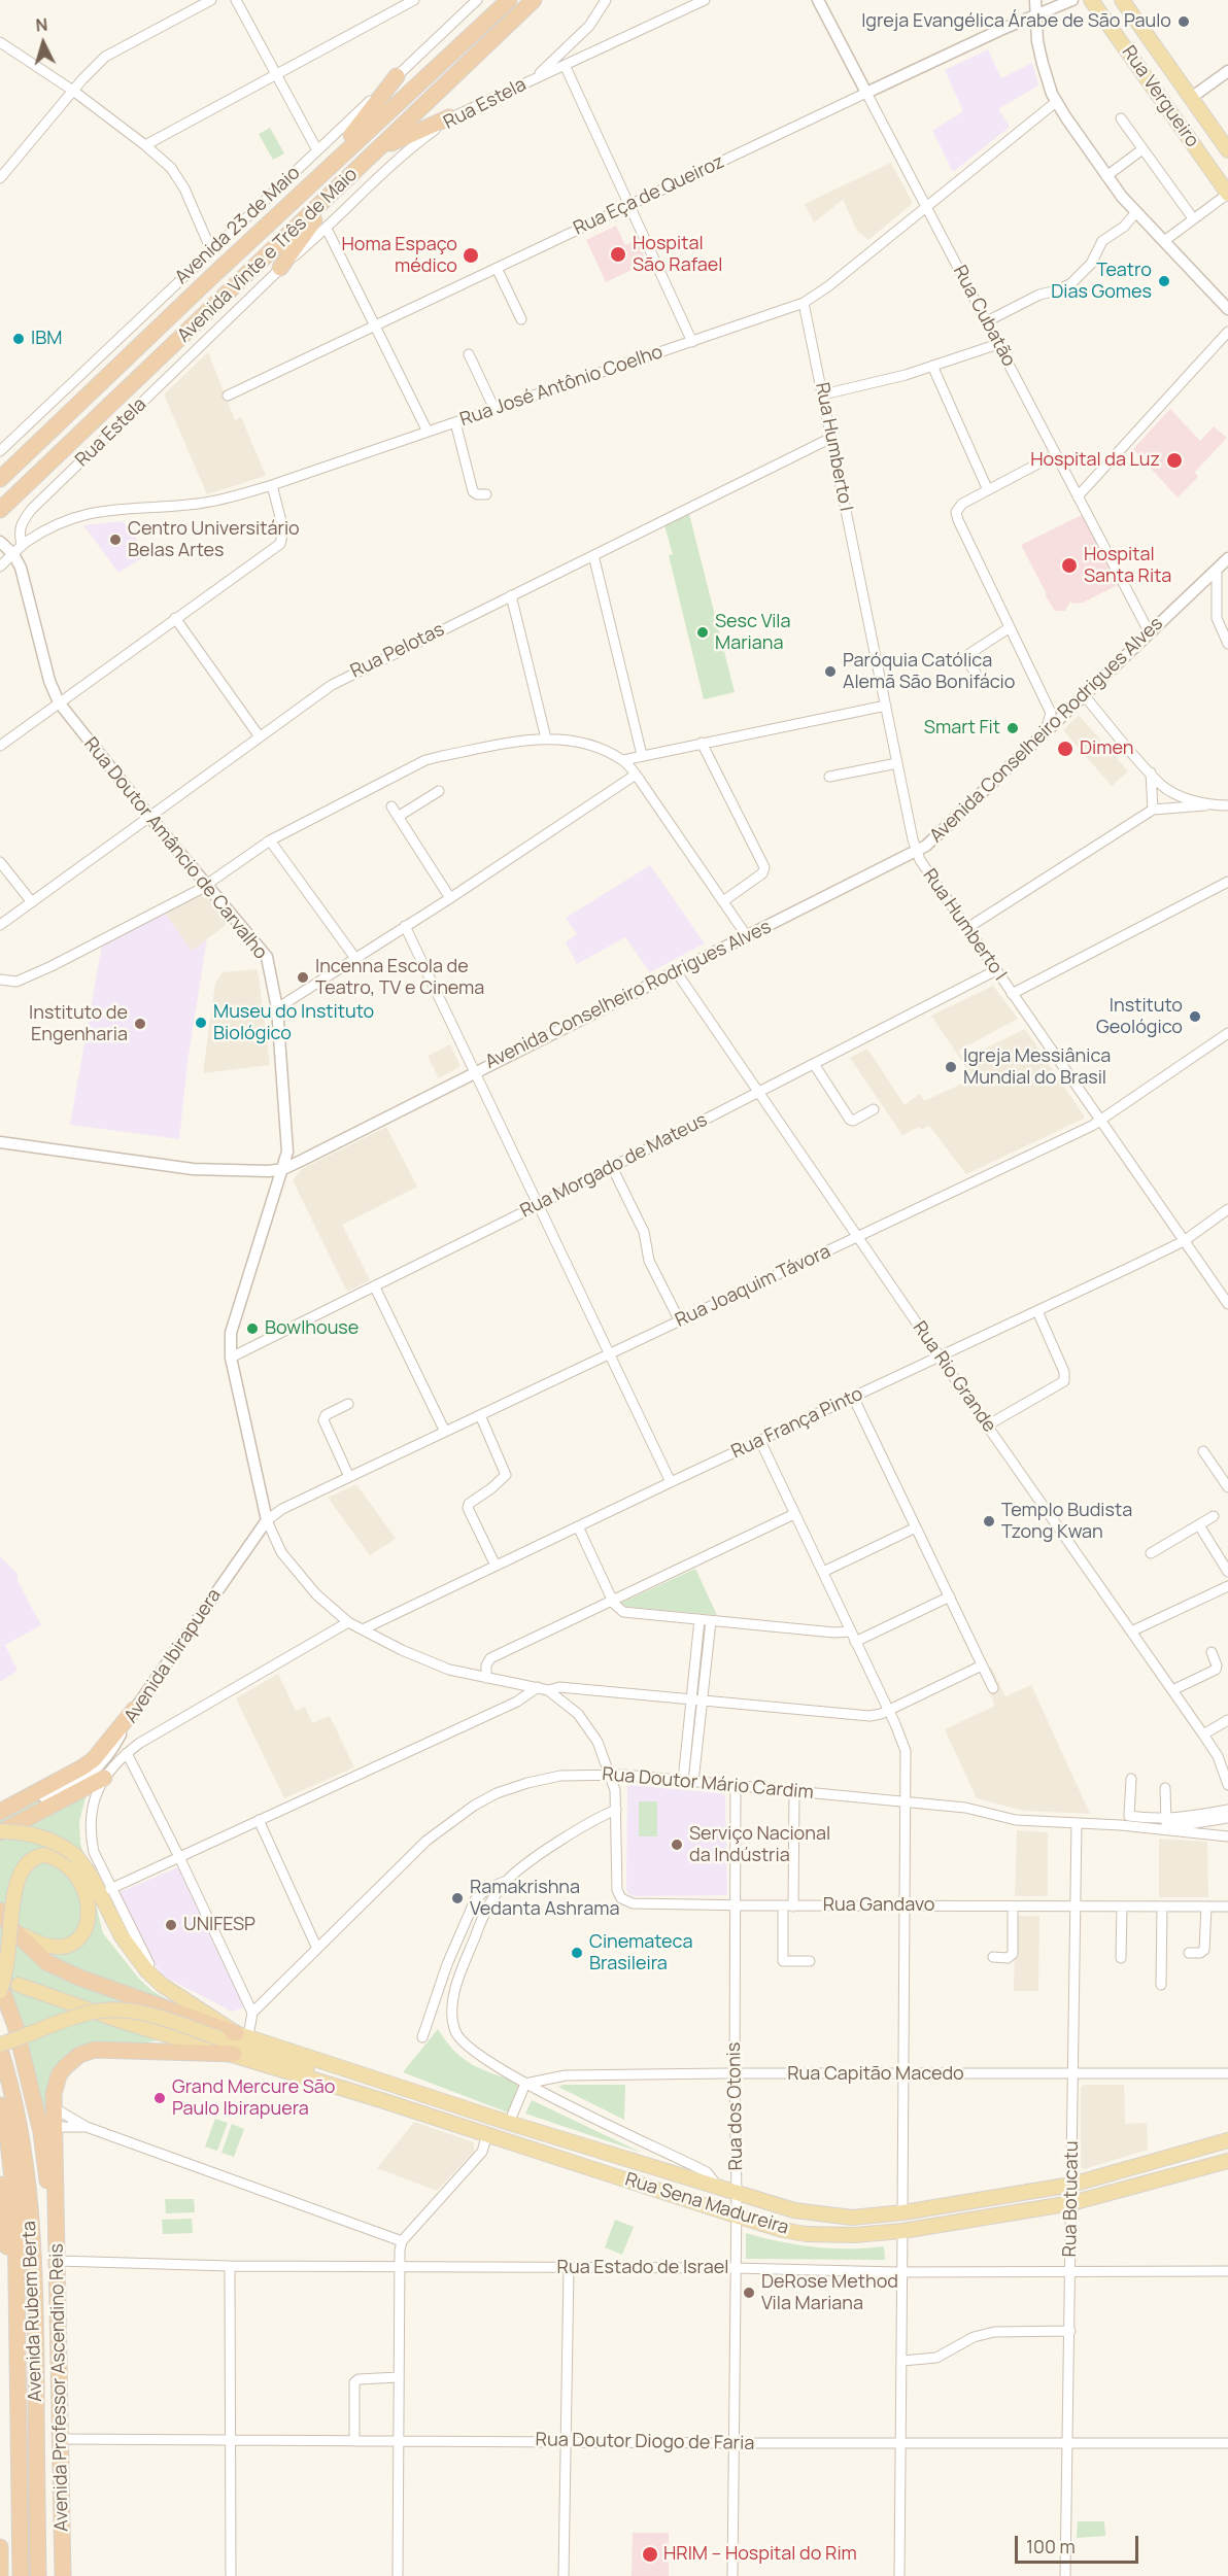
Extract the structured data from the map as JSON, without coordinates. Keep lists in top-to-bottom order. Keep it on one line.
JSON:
{"streets":{"highway":["Avenida Vinte e Três de Maio","Avenida Rubem Berta","Avenida Professor Ascendino Reis"],"main road":["Rua Vergueiro","Rua Sena Madureira"],"street":["Rua Estela","Rua Eça de Queiroz","Avenida 23 de Maio","Rua Cubatão","Rua José Antônio Coelho","Rua Humberto I","Rua Pelotas","Avenida Conselheiro Rodrigues Alves","Rua Doutor Amâncio de Carvalho","Rua Morgado de Mateus","Rua Joaquim Távora","Rua Rio Grande","Rua França Pinto","Avenida Ibirapuera","Rua Doutor Mário Cardim","Rua Gandavo","Rua Capitão Macedo","Rua dos Otonis","Rua Botucatu","Rua Estado de Israel","Rua Doutor Diogo de Faria"]},"crossings":[["Rua Estela","Rua José Antônio Coelho"],["Rua Eça de Queiroz","Rua Cubatão"],["Rua Cubatão","Rua José Antônio Coelho"],["Rua Cubatão","Avenida Conselheiro Rodrigues Alves"],["Rua José Antônio Coelho","Rua Humberto I"],["Rua José Antônio Coelho","Rua Doutor Amâncio de Carvalho"],["Rua Humberto I","Rua Pelotas"],["Rua Humberto I","Avenida Conselheiro Rodrigues Alves"],["Rua Humberto I","Rua Morgado de Mateus"],["Rua Humberto I","Rua Joaquim Távora"],["Rua Humberto I","Rua França Pinto"],["Rua Pelotas","Rua Doutor Amâncio de Carvalho"],["Avenida Conselheiro Rodrigues Alves","Rua Doutor Amâncio de Carvalho"],["Avenida Conselheiro Rodrigues Alves","Rua Rio Grande"],["Rua Morgado de Mateus","Rua Rio Grande"],["Rua Joaquim Távora","Rua Rio Grande"],["Rua Joaquim Távora","Avenida Ibirapuera"],["Rua Rio Grande","Rua França Pinto"],["Rua Doutor Mário Cardim","Rua dos Otonis"],["Rua Doutor Mário Cardim","Rua Botucatu"],["Rua Gandavo","Rua dos Otonis"],["Rua Gandavo","Rua Botucatu"],["Rua Gandavo","Rua Sena Madureira"],["Rua Capitão Macedo","Rua dos Otonis"],["Rua Capitão Macedo","Rua Botucatu"],["Rua Capitão Macedo","Rua Sena Madureira"],["Rua dos Otonis","Rua Sena Madureira"],["Rua dos Otonis","Rua Estado de Israel"],["Rua dos Otonis","Rua Doutor Diogo de Faria"],["Rua Botucatu","Rua Sena Madureira"],["Rua Botucatu","Rua Estado de Israel"],["Rua Botucatu","Rua Doutor Diogo de Faria"],["Rua Estado de Israel","Avenida Professor Ascendino Reis"],["Avenida Professor Ascendino Reis","Rua Doutor Diogo de Faria"]],"places":["Igreja Evangélica Árabe de São Paulo","Hospital São Rafael","Homa Espaço médico","Teatro Dias Gomes","IBM","Hospital da Luz","Centro Universitário Belas Artes","Hospital Santa Rita","Sesc Vila Mariana","Paróquia Católica Alemã São Bonifácio","Smart Fit","Dimen","Incenna Escola de Teatro, TV e Cinema","Instituto Geológico","Museu do Instituto Biológico","Instituto de Engenharia","Igreja Messiânica Mundial do Brasil","Bowlhouse","Templo Budista Tzong Kwan","Serviço Nacional da Indústria","Ramakrishna Vedanta Ashrama","UNIFESP","Cinemateca Brasileira","Grand Mercure São Paulo Ibirapuera","DeRose Method Vila Mariana","HRIM – Hospital do Rim"],"scale_bar":"100 m","north":"top"}
